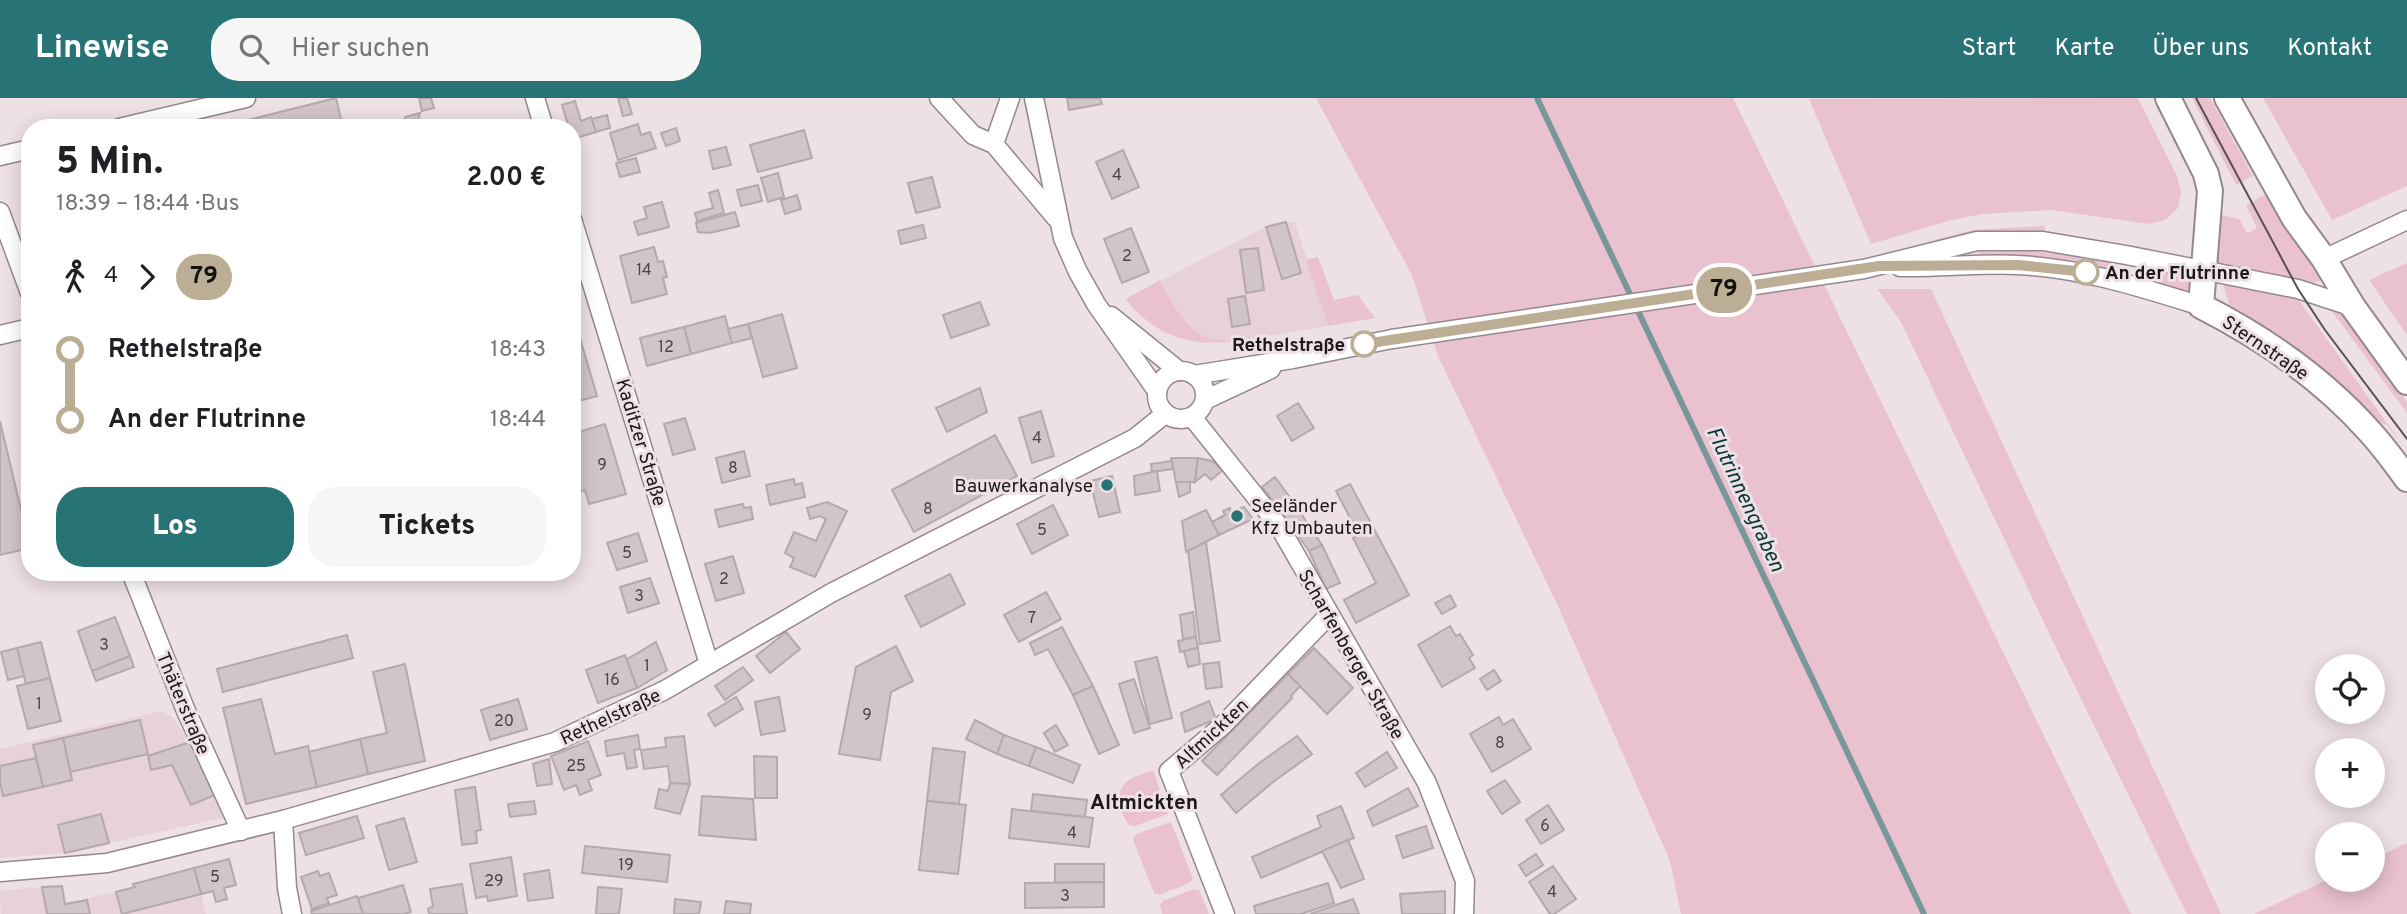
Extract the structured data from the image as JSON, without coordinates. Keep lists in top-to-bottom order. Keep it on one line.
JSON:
{"streets":{"street":["Sternstraße","Kaditzer Straße","Scharfenberger Straße","Thäterstraße","Rethelstraße","Altmickten"]},"crossings":[["Sternstraße","Scharfenberger Straße"],["Sternstraße","Rethelstraße"],["Kaditzer Straße","Rethelstraße"],["Scharfenberger Straße","Rethelstraße"],["Scharfenberger Straße","Altmickten"],["Thäterstraße","Rethelstraße"]],"districts":["Altmickten"],"water":["Flutrinnengraben"],"places":["An der Flutrinne","Rethelstraße","Bauwerkanalyse","Seeländer Kfz Umbauten"],"lines":["bus line 79"],"house_numbers":["4","2","14","12","4","9","8","8","5","5","2","3","7","3","1","16","1","9","20","8","25","6","4","19","5","29","4","3"],"page":{"header":"Linewise","search":"Hier suchen","nav":["Start","Karte","Über uns","Kontakt"],"on_map":"79","heading":["5 Min.","18:39 – 18:44 · Bus","2.00 €"],"legs":["4","79"],"list":[{"name":"Rethelstraße","value":"18:43"},{"name":"An der Flutrinne","value":"18:44"}],"buttons":["Los","Tickets"],"map_buttons":["+","−"]}}
